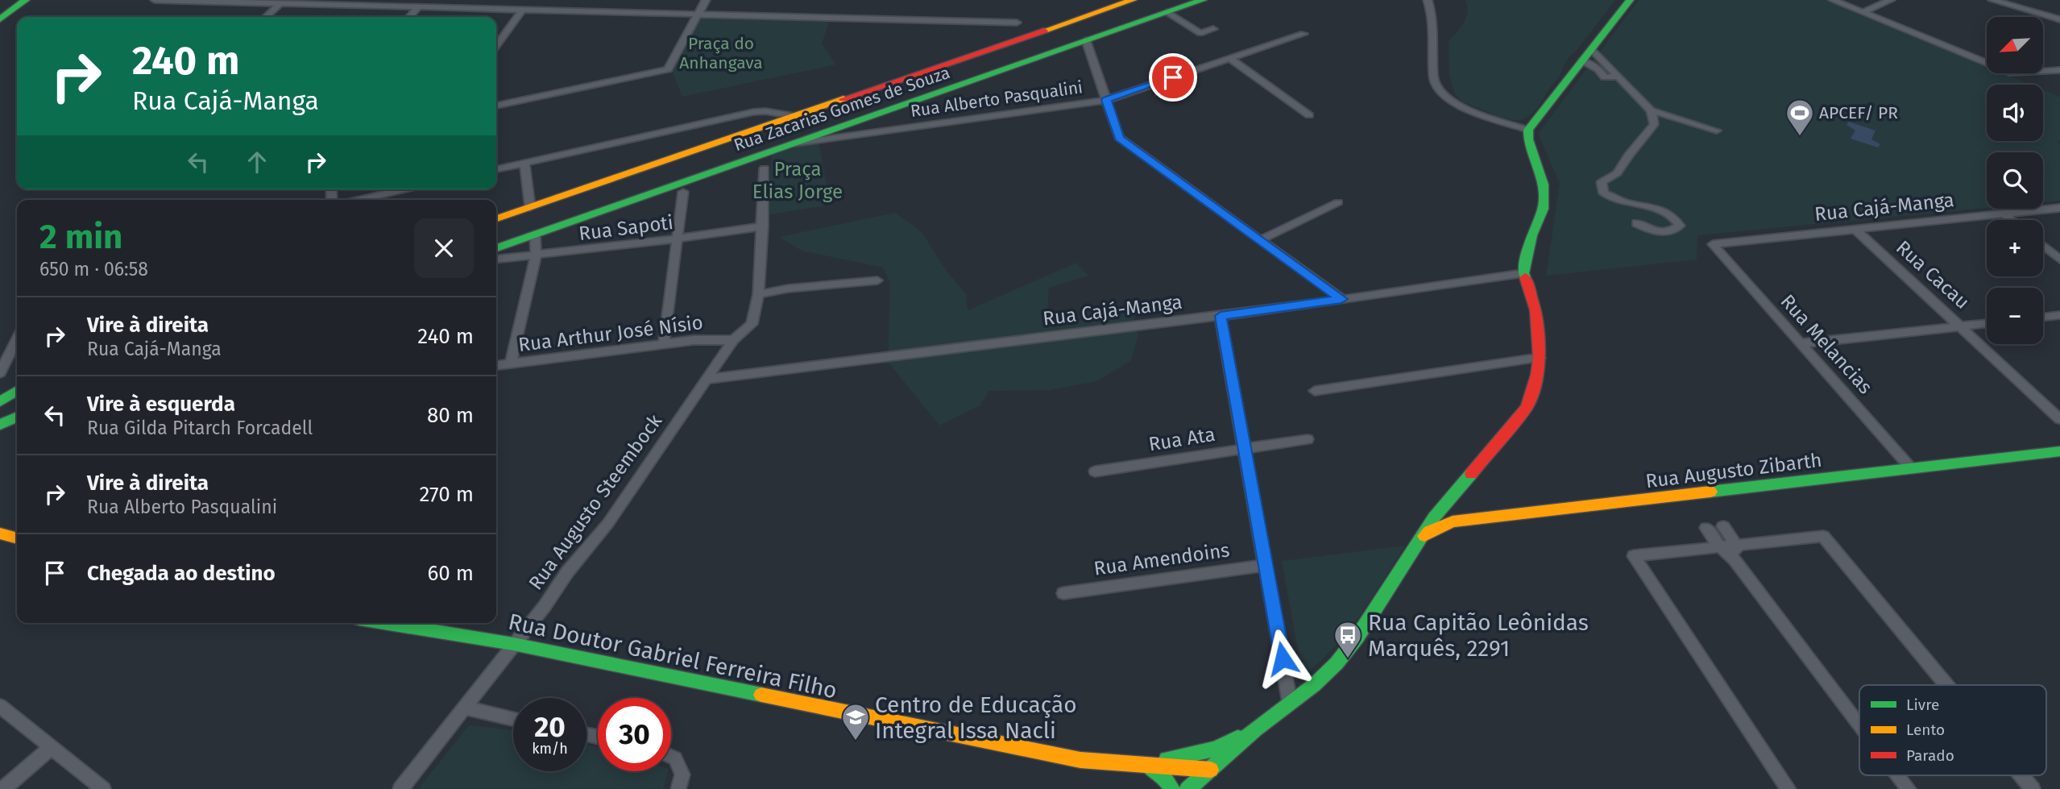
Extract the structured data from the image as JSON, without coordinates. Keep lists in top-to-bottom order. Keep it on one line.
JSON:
{"streets":{"main road":["Rua Zacarias Gomes de Souza","Rua Augusto Zibarth","Rua Doutor Gabriel Ferreira Filho"],"street":["Rua Alberto Pasqualini","Rua Cajá-Manga","Rua Sapoti","Rua Cacau","Rua Arthur José Nísio","Rua Melancias","Rua Ata","Rua Augusto Steembock","Rua Amendoins"]},"crossings":[["Rua Alberto Pasqualini","Rua Zacarias Gomes de Souza"],["Rua Cajá-Manga","Rua Cacau"],["Rua Cajá-Manga","Rua Melancias"],["Rua Cajá-Manga","Rua Augusto Steembock"],["Rua Sapoti","Rua Augusto Steembock"],["Rua Arthur José Nísio","Rua Augusto Steembock"],["Rua Melancias","Rua Augusto Zibarth"],["Rua Augusto Steembock","Rua Doutor Gabriel Ferreira Filho"]],"parks":["Praça do Anhangava","Praça Elias Jorge"],"places":{"sports":["APCEF/ PR"],"bus stop":["Rua Capitão Leônidas Marquês, 2291"],"school or university":["Centro de Educação Integral Issa Nacli"]},"legend":["Livre","Lento","Parado"],"north":"bottom left","page":{"map_buttons":["+","−"],"turn":["240 m","Rua Cajá-Manga"],"heading":["2 min","650 m · 06:58"],"list":[{"name":"Vire à direita","note":"Rua Cajá-Manga","value":"240 m"},{"name":"Vire à esquerda","note":"Rua Gilda Pitarch Forcadell","value":"80 m"},{"name":"Vire à direita","note":"Rua Alberto Pasqualini","value":"270 m"},{"name":"Chegada ao destino","value":"60 m"}],"speed":"20 km/h","limit":"30"}}
